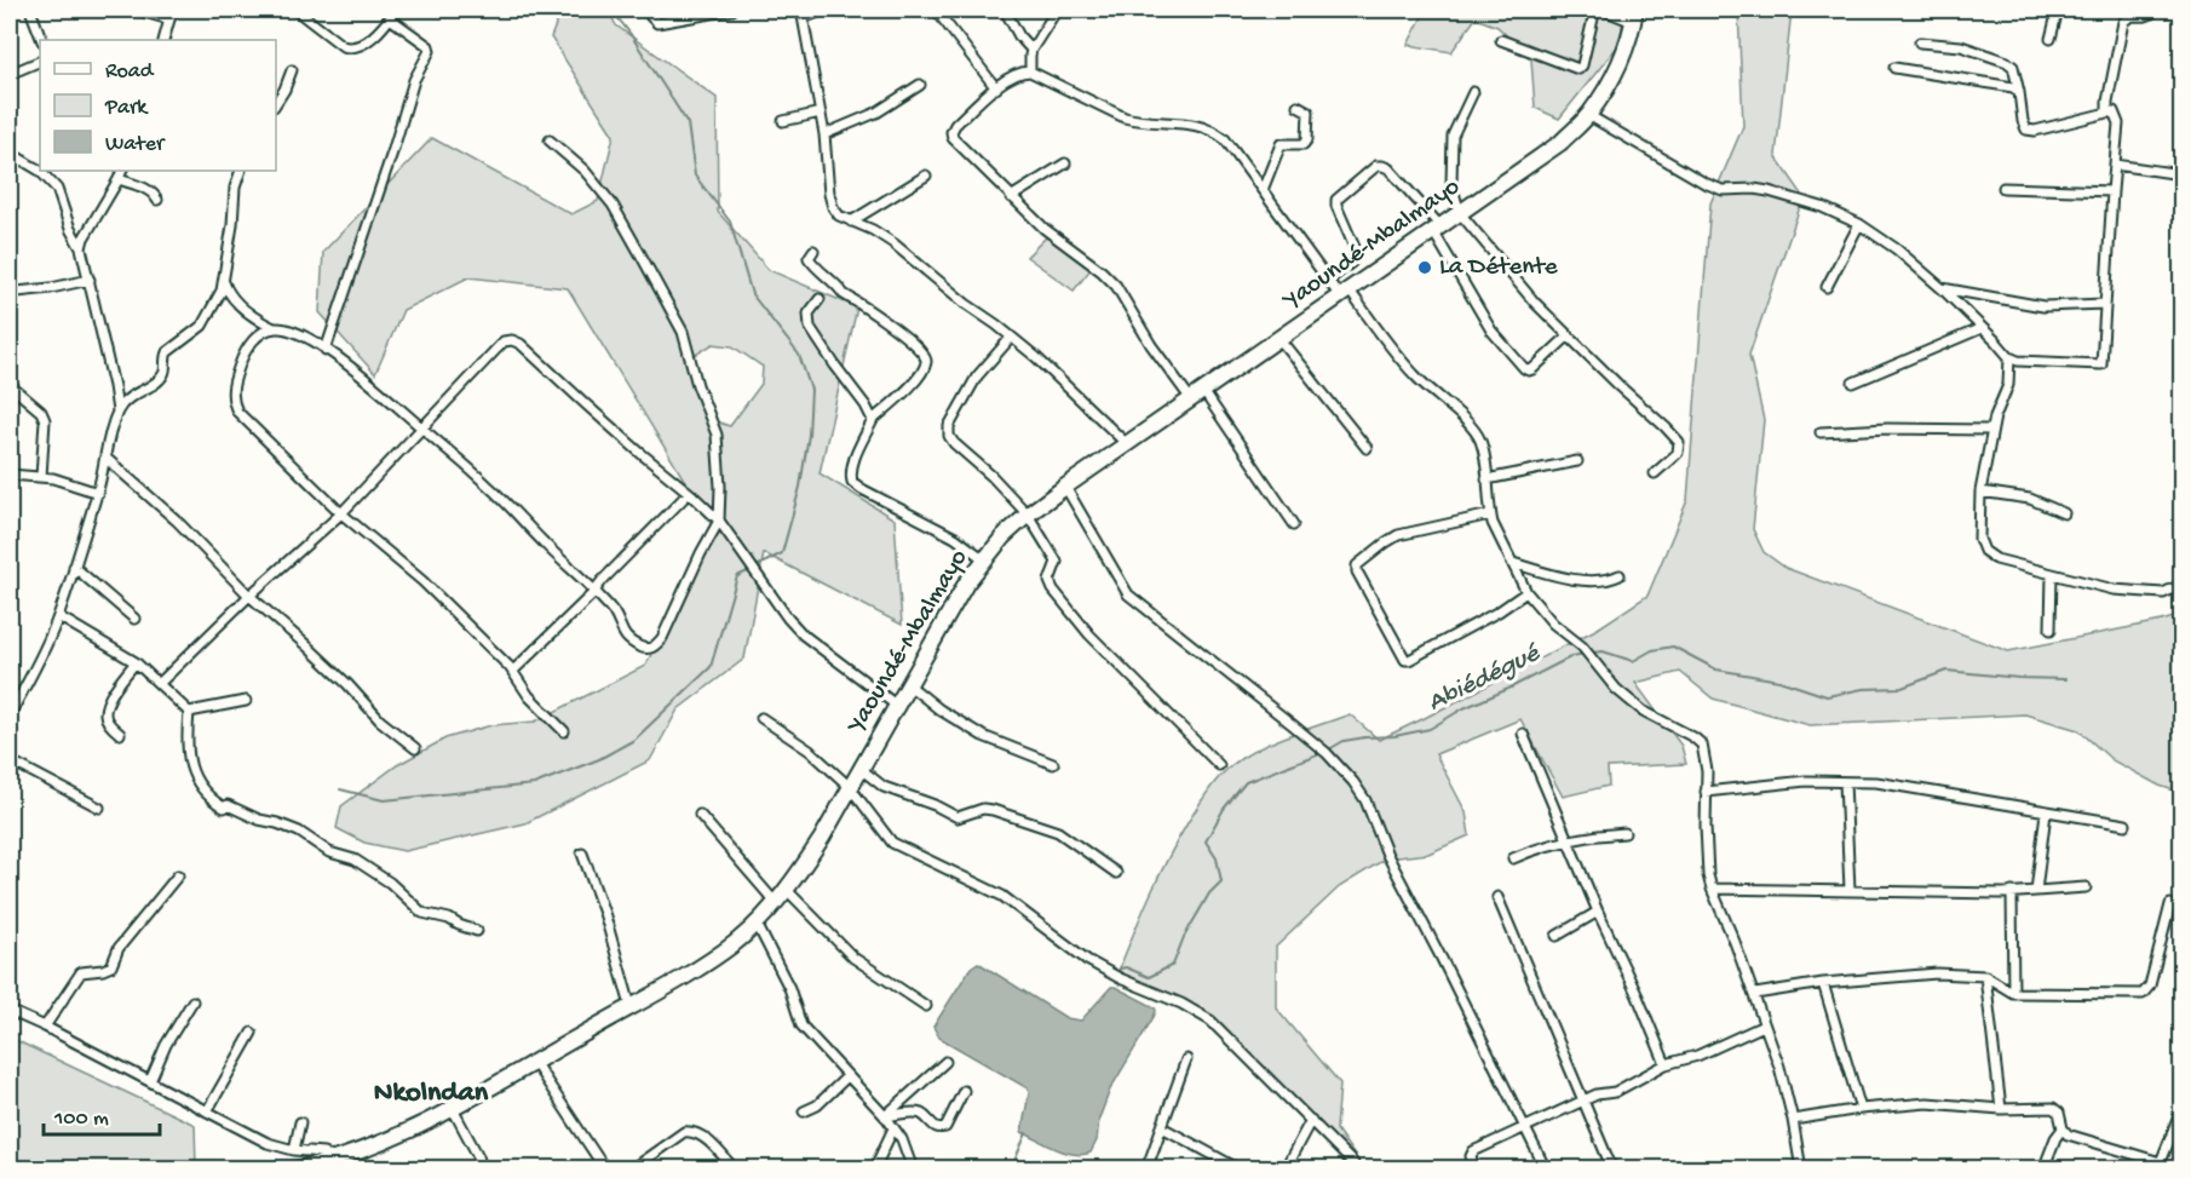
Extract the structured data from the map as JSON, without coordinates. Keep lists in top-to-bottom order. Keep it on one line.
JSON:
{"streets":{"highway":["Yaoundé-Mbalmayo"]},"districts":["Nkolndan"],"water":["Abiédégué"],"places":["La Détente"],"legend":["Road","Park","Water"],"scale_bar":"100 m"}
